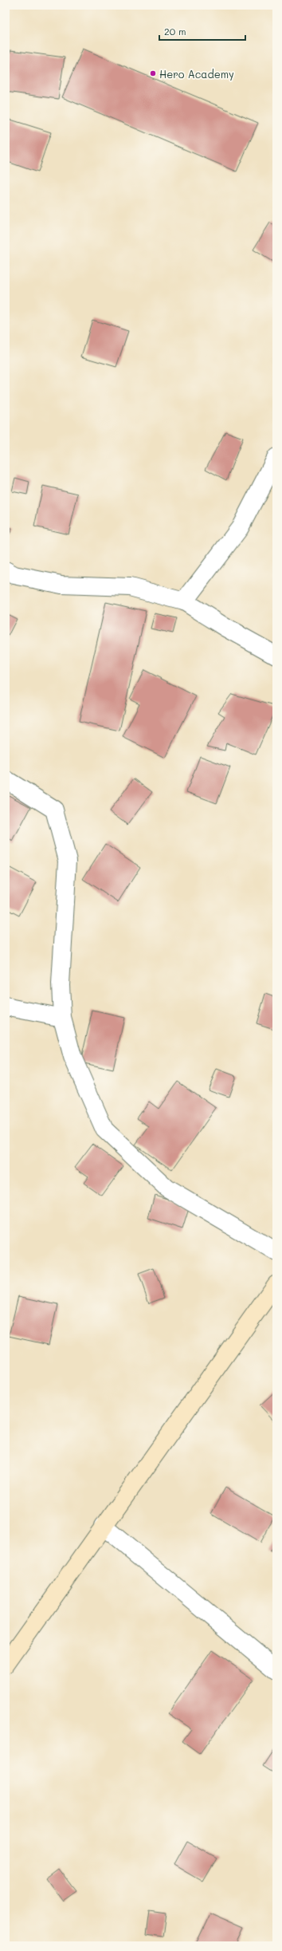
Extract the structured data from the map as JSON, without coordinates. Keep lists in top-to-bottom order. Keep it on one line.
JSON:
{"places":["Hero Academy"],"scale_bar":"20 m"}
